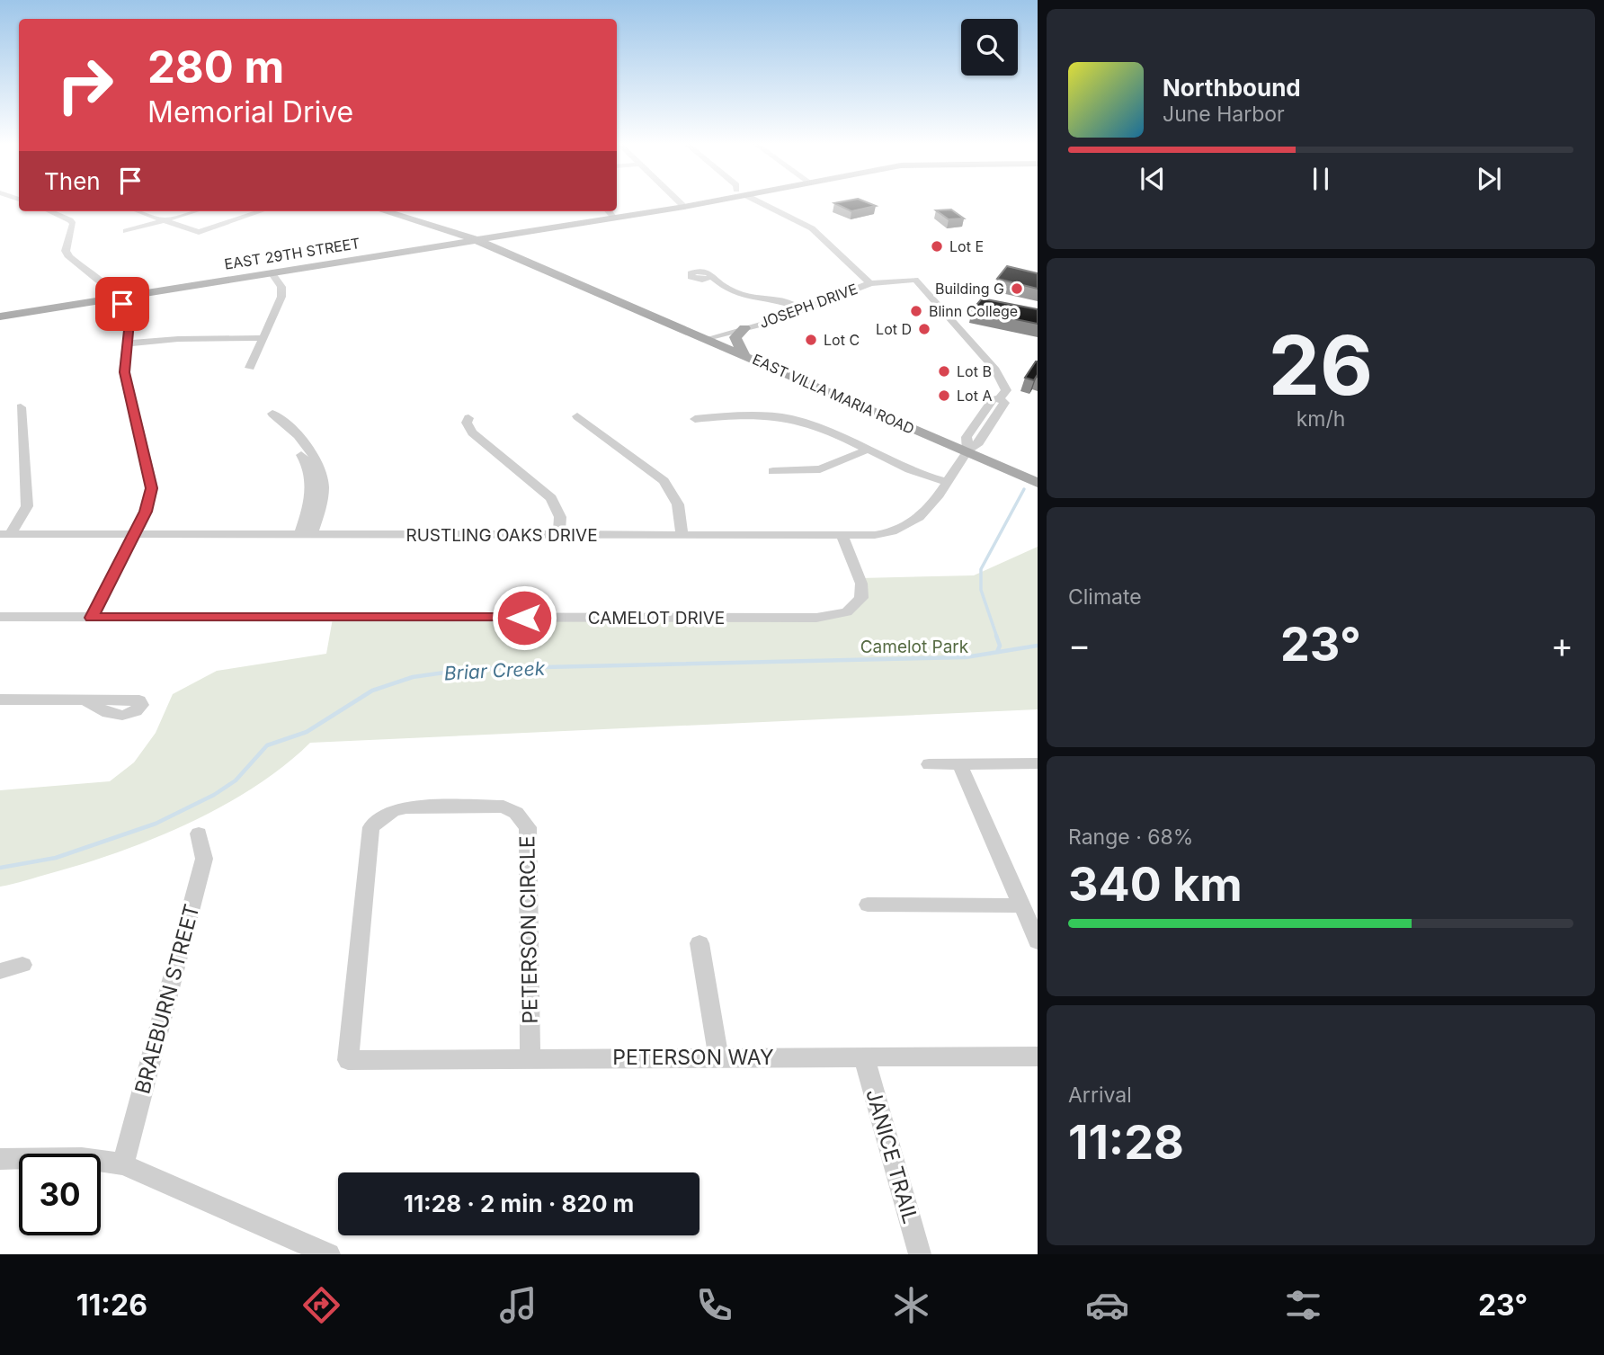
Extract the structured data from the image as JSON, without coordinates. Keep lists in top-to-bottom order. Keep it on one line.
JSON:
{"streets":{"main road":["EAST 29TH STREET","EAST VILLA MARIA ROAD"],"street":["JOSEPH DRIVE","RUSTLING OAKS DRIVE","CAMELOT DRIVE","PETERSON CIRCLE","BRAEBURN STREET","PETERSON WAY","JANICE TRAIL"]},"crossings":[["EAST 29TH STREET","EAST VILLA MARIA ROAD"],["JOSEPH DRIVE","EAST VILLA MARIA ROAD"],["JOSEPH DRIVE","RUSTLING OAKS DRIVE"],["EAST VILLA MARIA ROAD","RUSTLING OAKS DRIVE"],["RUSTLING OAKS DRIVE","CAMELOT DRIVE"],["PETERSON CIRCLE","PETERSON WAY"],["PETERSON WAY","JANICE TRAIL"]],"water":["Briar Creek"],"parks":["Camelot Park"],"places":["Lot E","Building G","Blinn College","Lot D","Lot C","Lot B","Lot A"],"page":{"turn":["280 m","Memorial Drive"],"song":["Northbound","June Harbor"],"then":"Then","tile":[["26","km/h"],"Climate",["Range · 68%","340 km"],["Arrival","11:28"]],"heat":["−","23°","+"],"limit":"30","trip":"11:28 · 2 min · 820 m","tabs":["11:26","23°"]}}
